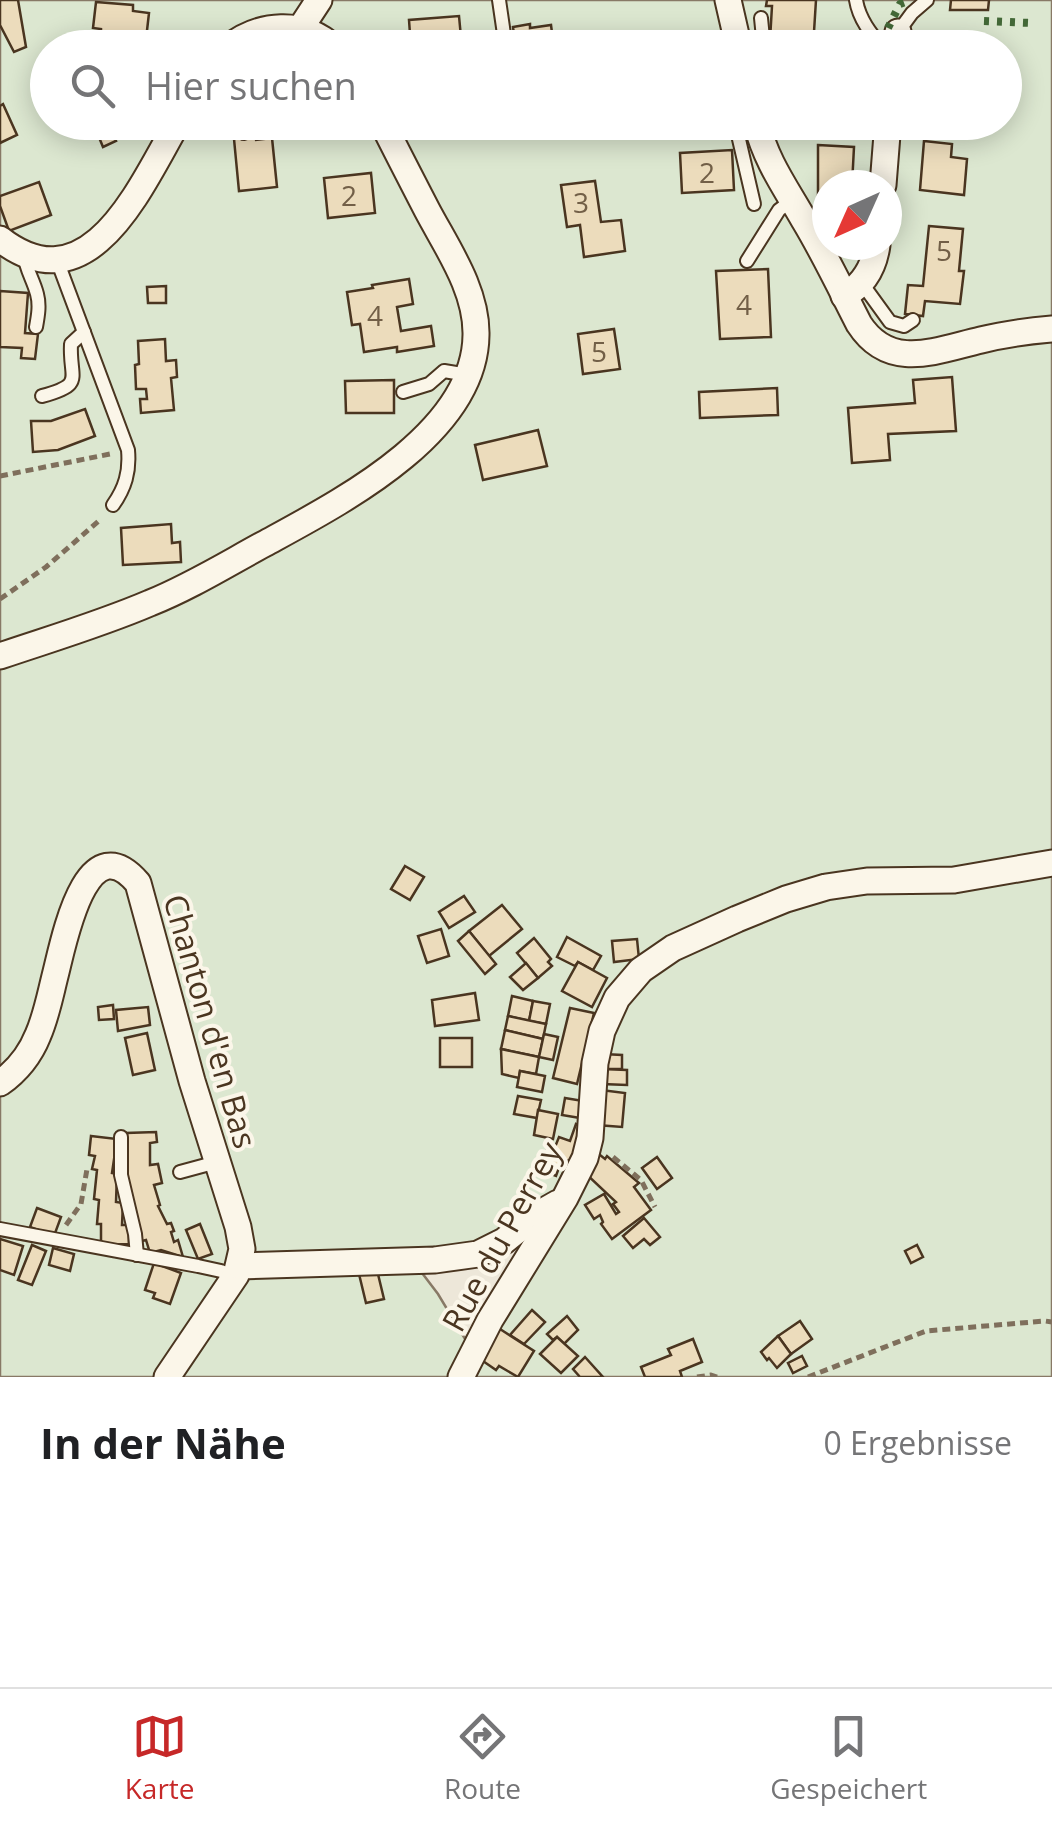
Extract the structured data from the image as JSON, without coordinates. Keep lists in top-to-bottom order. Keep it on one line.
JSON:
{"streets":{"street":["Chanton d'en Bas","Rue du Perrey"]},"house_numbers":["2","2","3","5","4","4","5"],"north":"bottom left","page":{"search":"Hier suchen","heading":["In der Nähe","0 Ergebnisse"],"nav":["Karte","Route","Gespeichert"]}}
